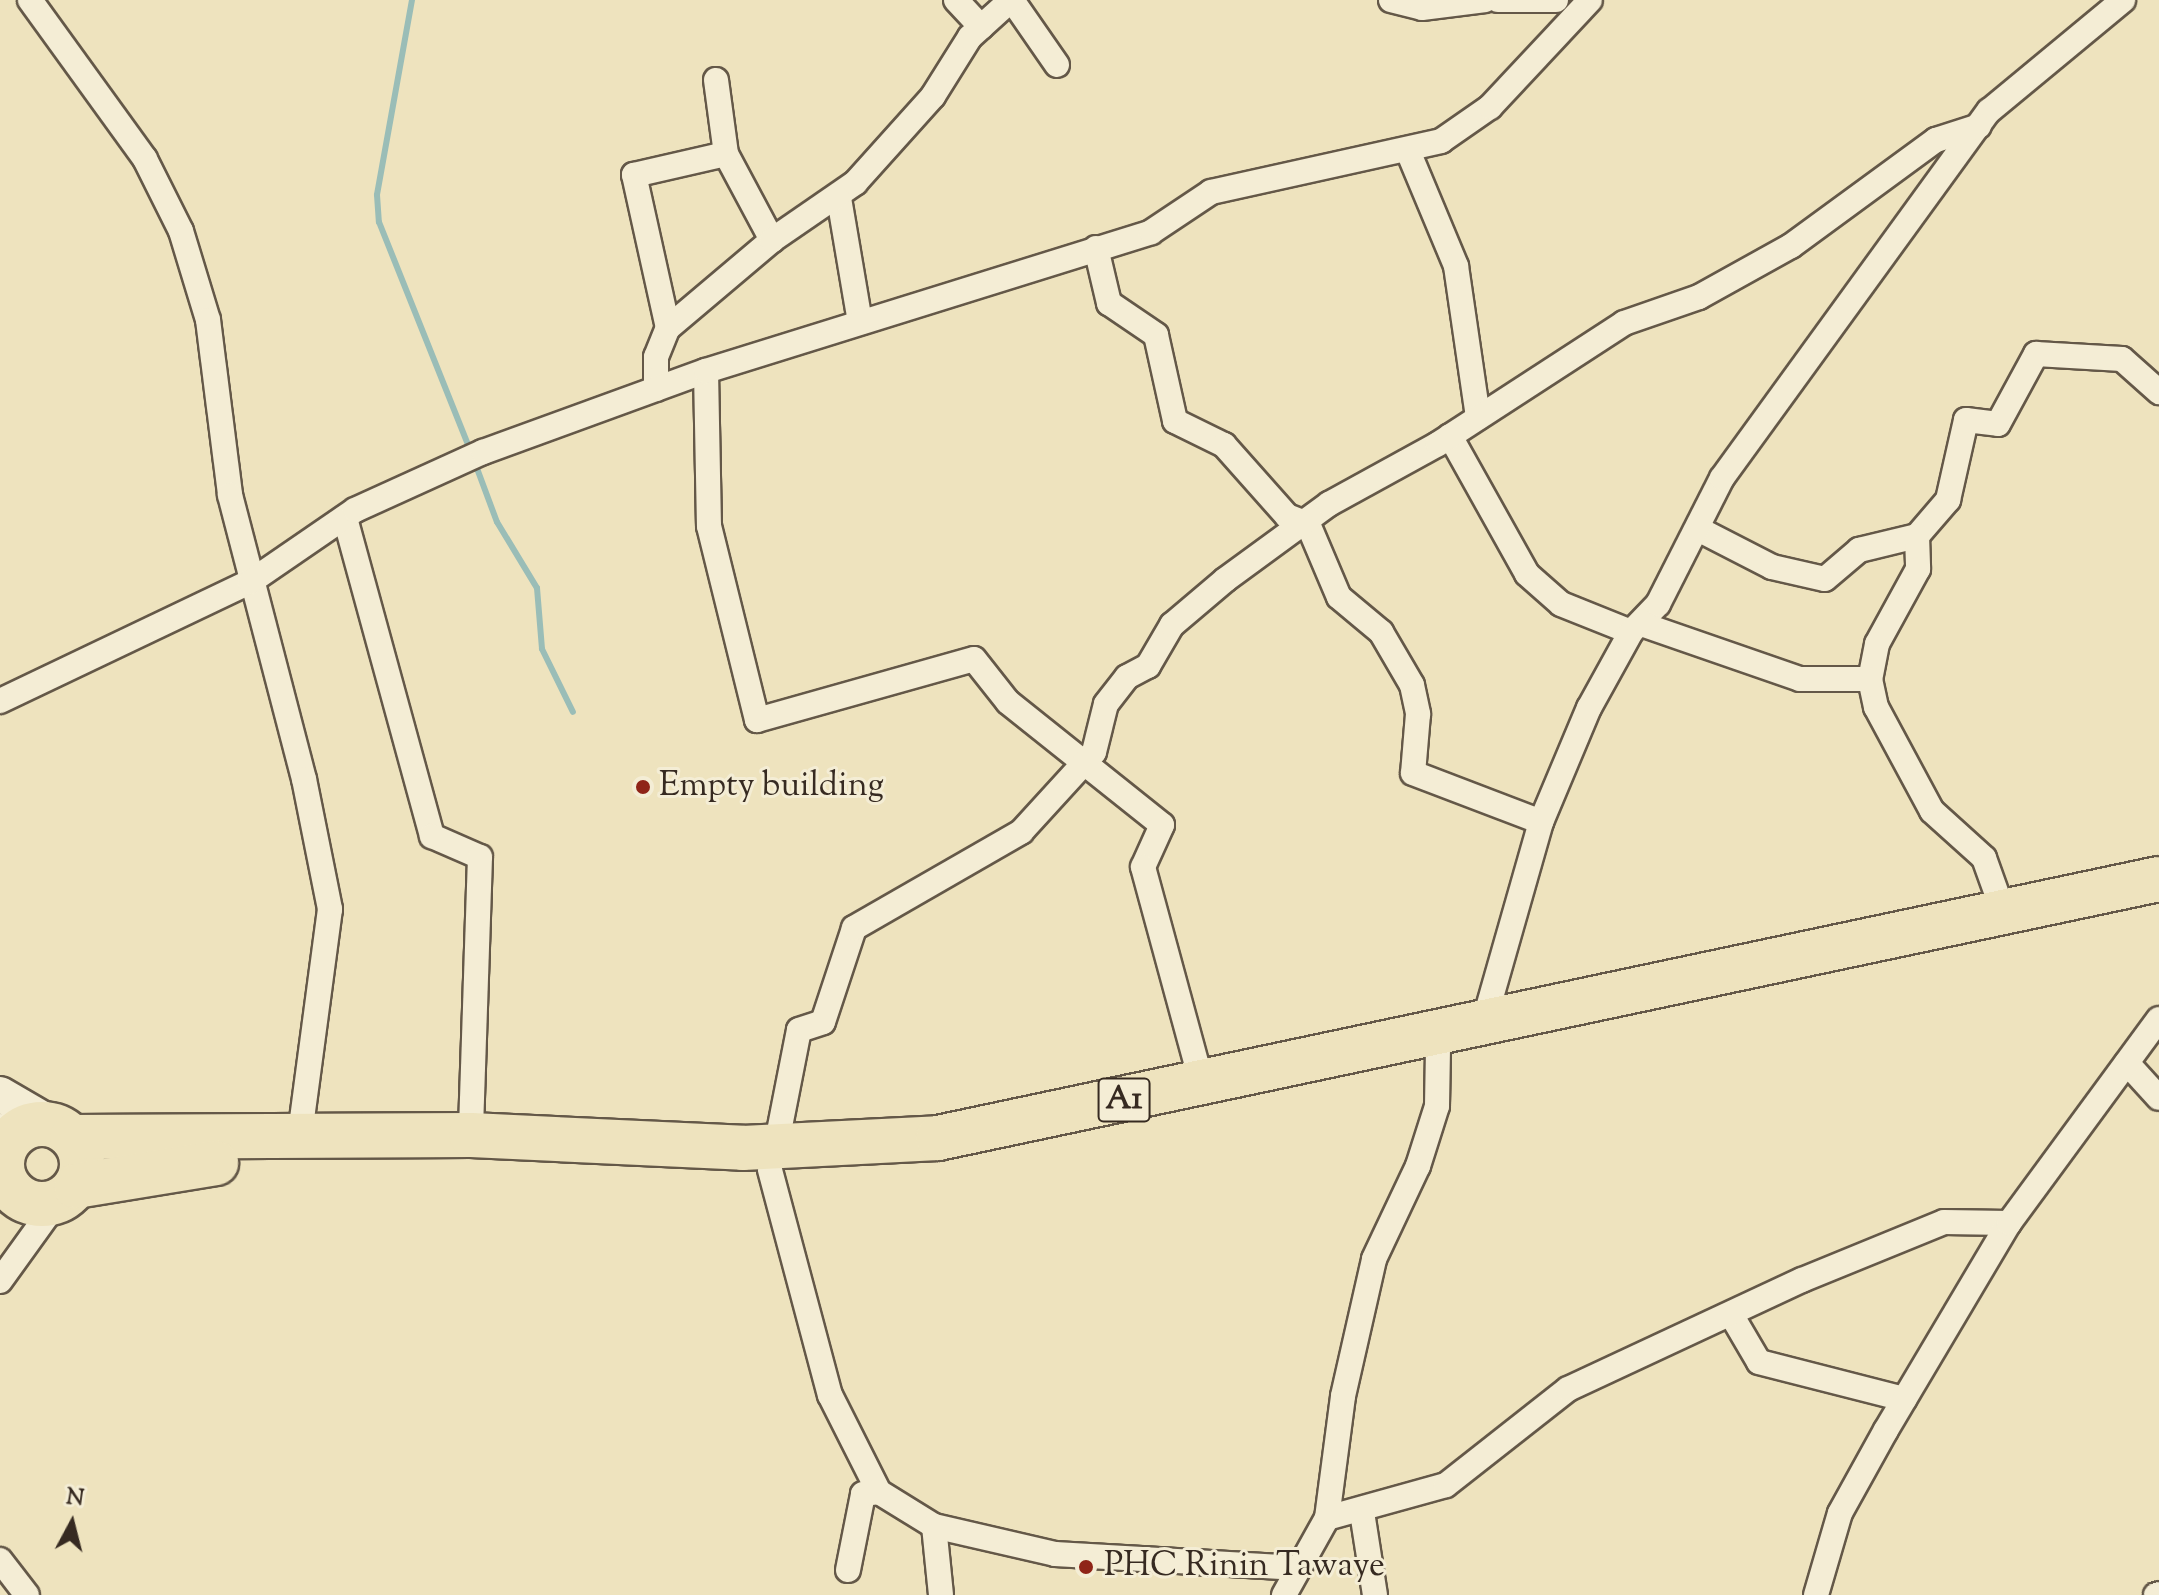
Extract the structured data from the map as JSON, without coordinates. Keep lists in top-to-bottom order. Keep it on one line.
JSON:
{"streets":{"highway":["A1"]},"places":["Empty building","PHC Rinin Tawaye"],"north":"top"}
